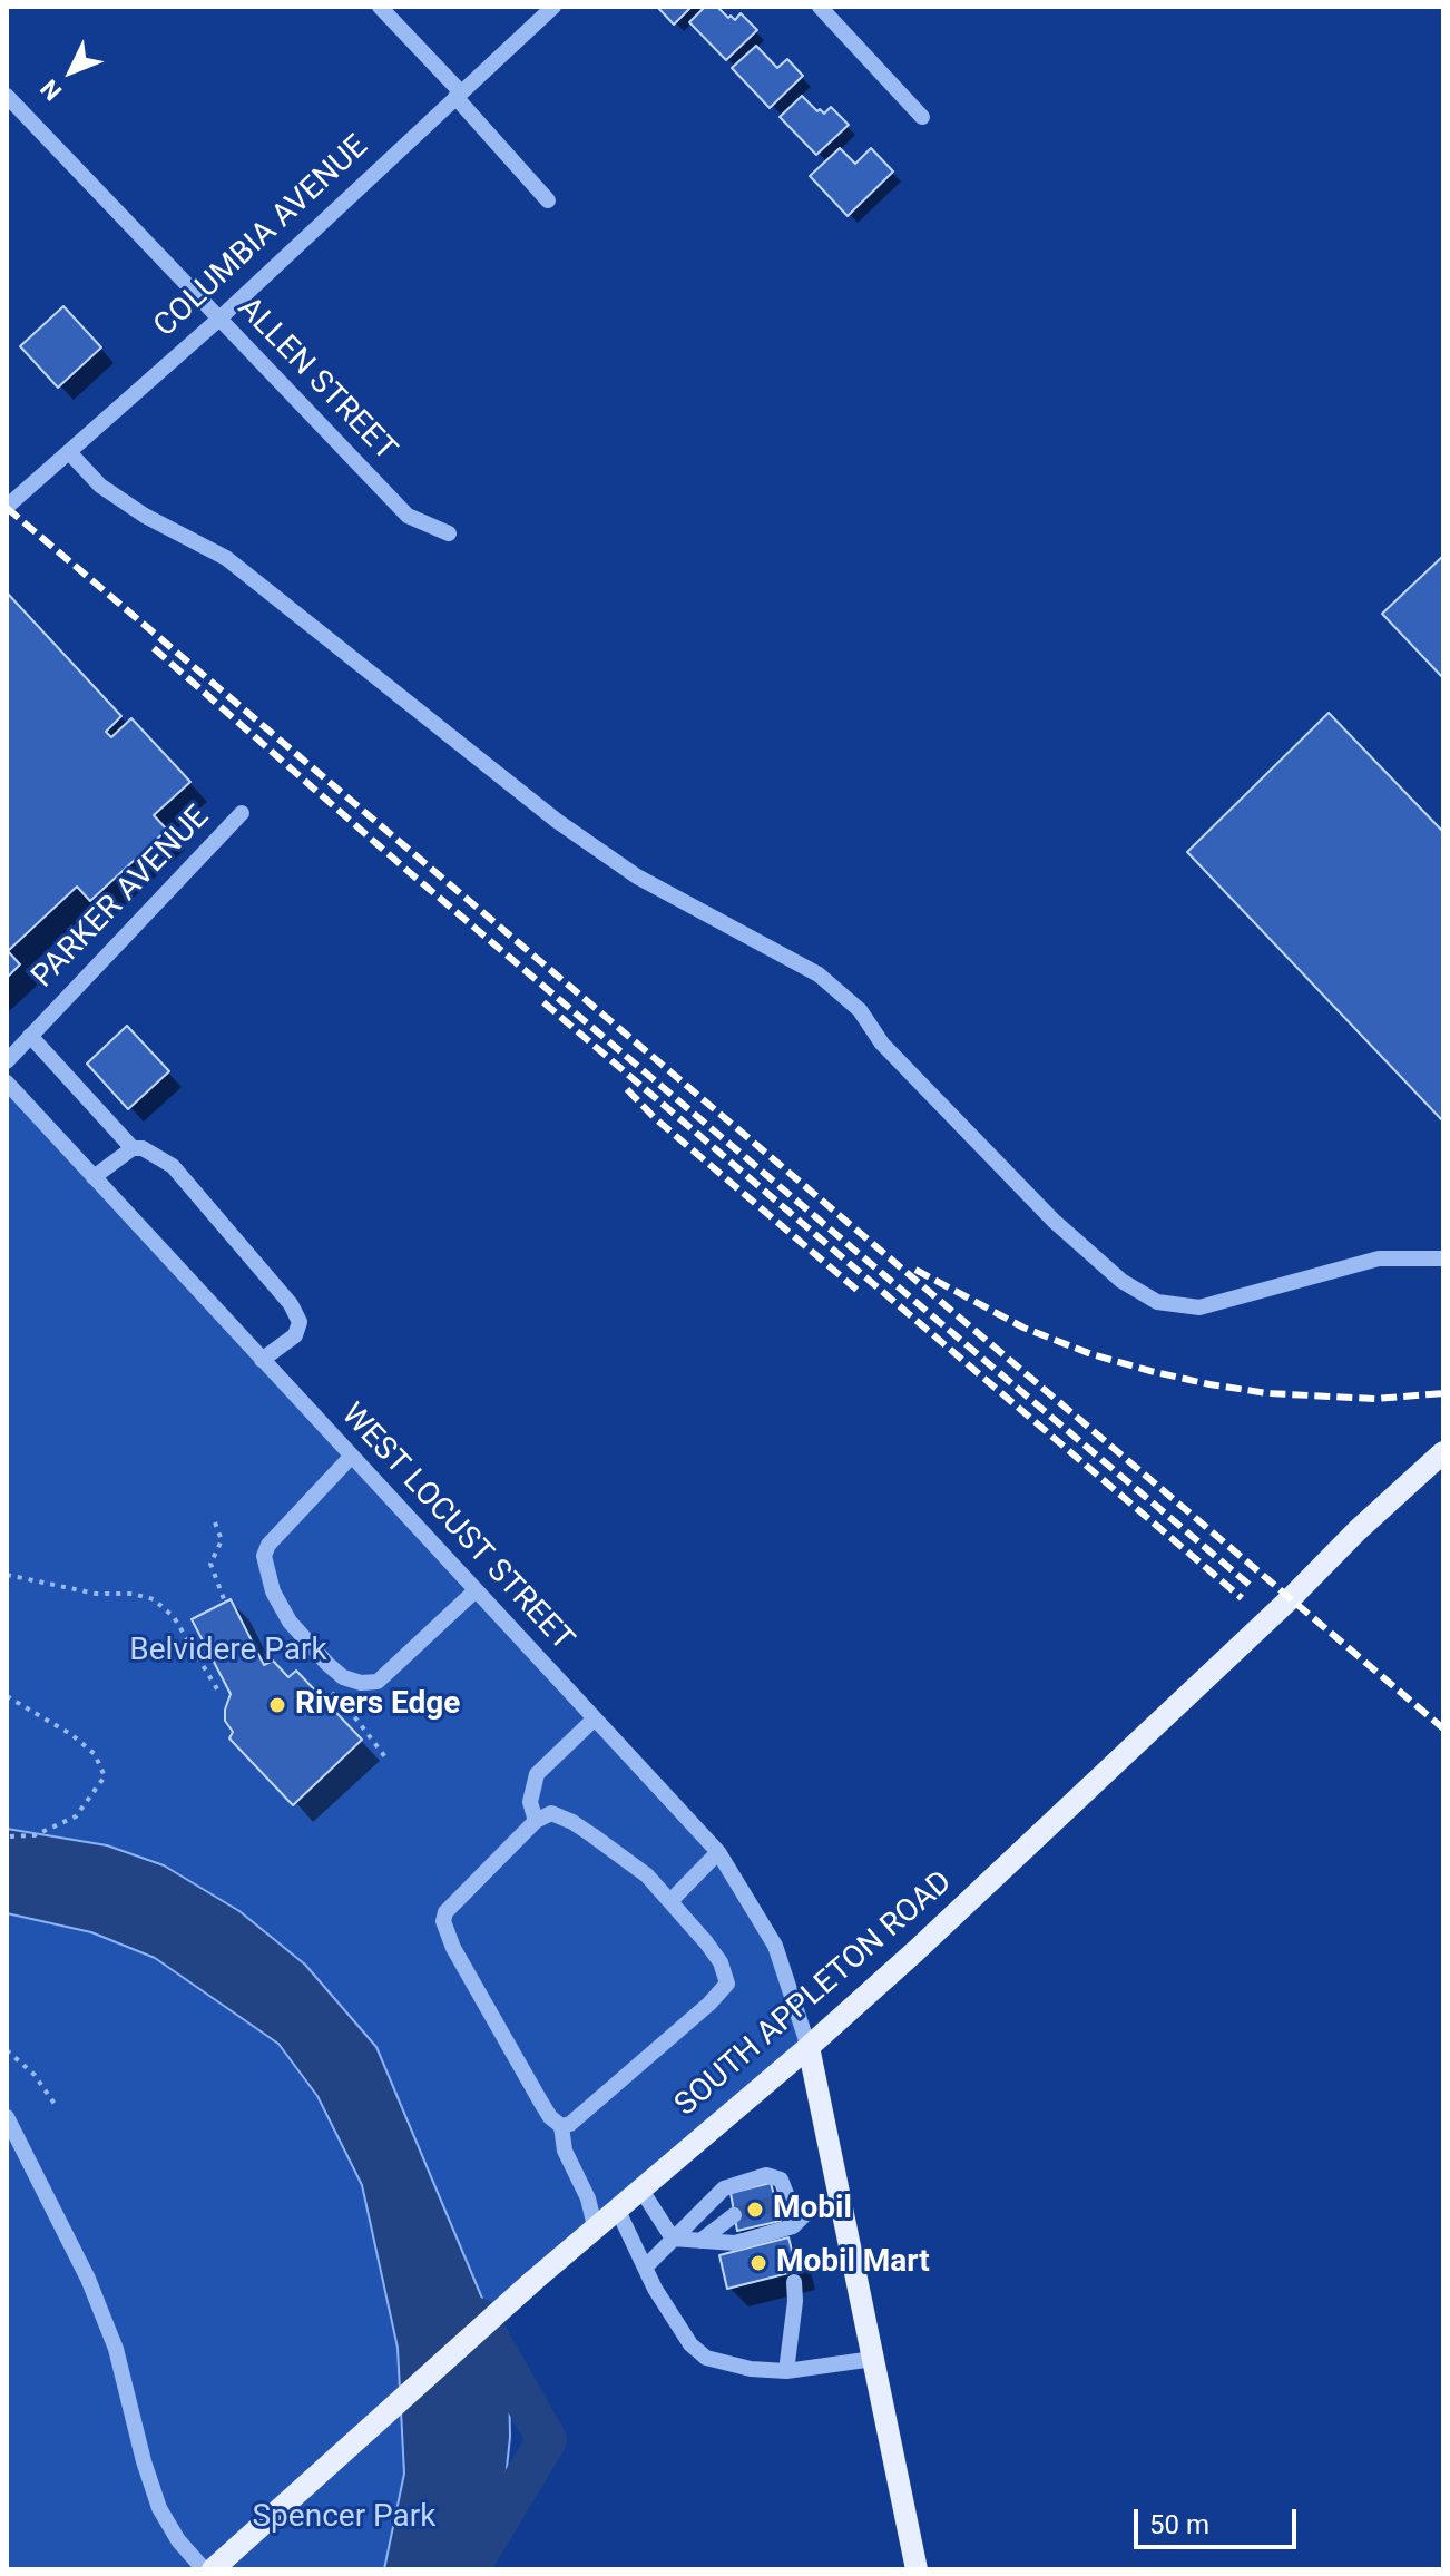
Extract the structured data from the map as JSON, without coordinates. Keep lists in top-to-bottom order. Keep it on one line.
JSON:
{"streets":{"main road":["SOUTH APPLETON ROAD"],"street":["COLUMBIA AVENUE","ALLEN STREET","PARKER AVENUE","WEST LOCUST STREET"]},"crossings":[["COLUMBIA AVENUE","ALLEN STREET"],["WEST LOCUST STREET","SOUTH APPLETON ROAD"]],"parks":["Belvidere Park","Spencer Park"],"places":["Rivers Edge","Mobil","Mobil Mart"],"scale_bar":"50 m","north":"bottom left"}
